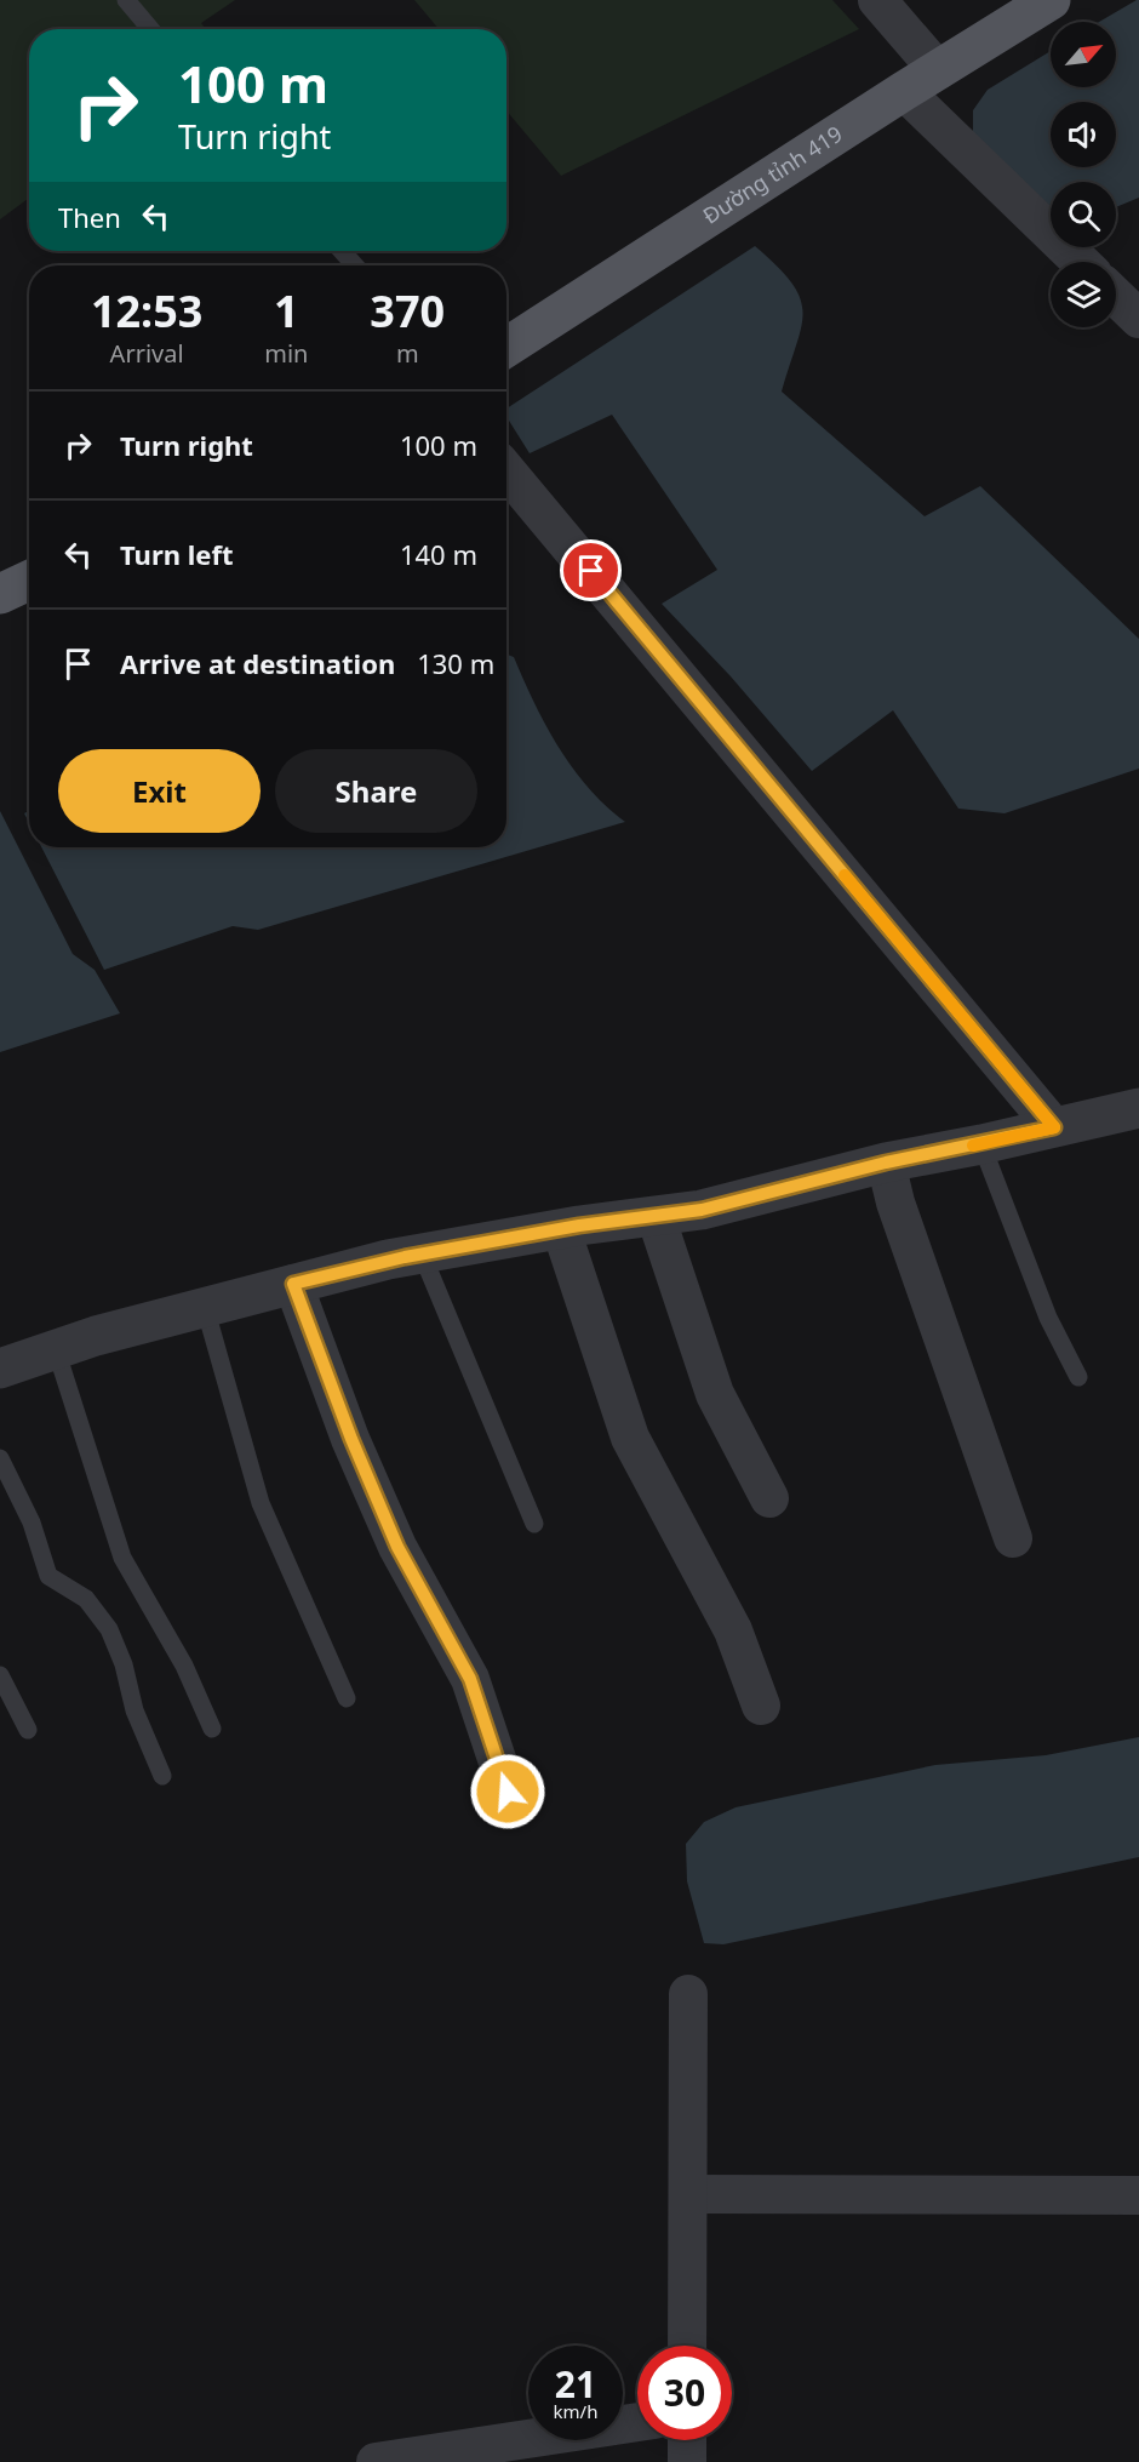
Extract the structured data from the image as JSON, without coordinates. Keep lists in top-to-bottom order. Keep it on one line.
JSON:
{"streets":{"main road":["Đường tỉnh 419"]},"north":"top right","page":{"turn":["100 m","Turn right"],"then":"Then","eta":["12:53","Arrival","1","min","370","m"],"list":[{"name":"Turn right","value":"100 m"},{"name":"Turn left","value":"140 m"},{"name":"Arrive at destination","value":"130 m"}],"buttons":["Exit","Share"],"speed":"21 km/h","limit":"30"}}
